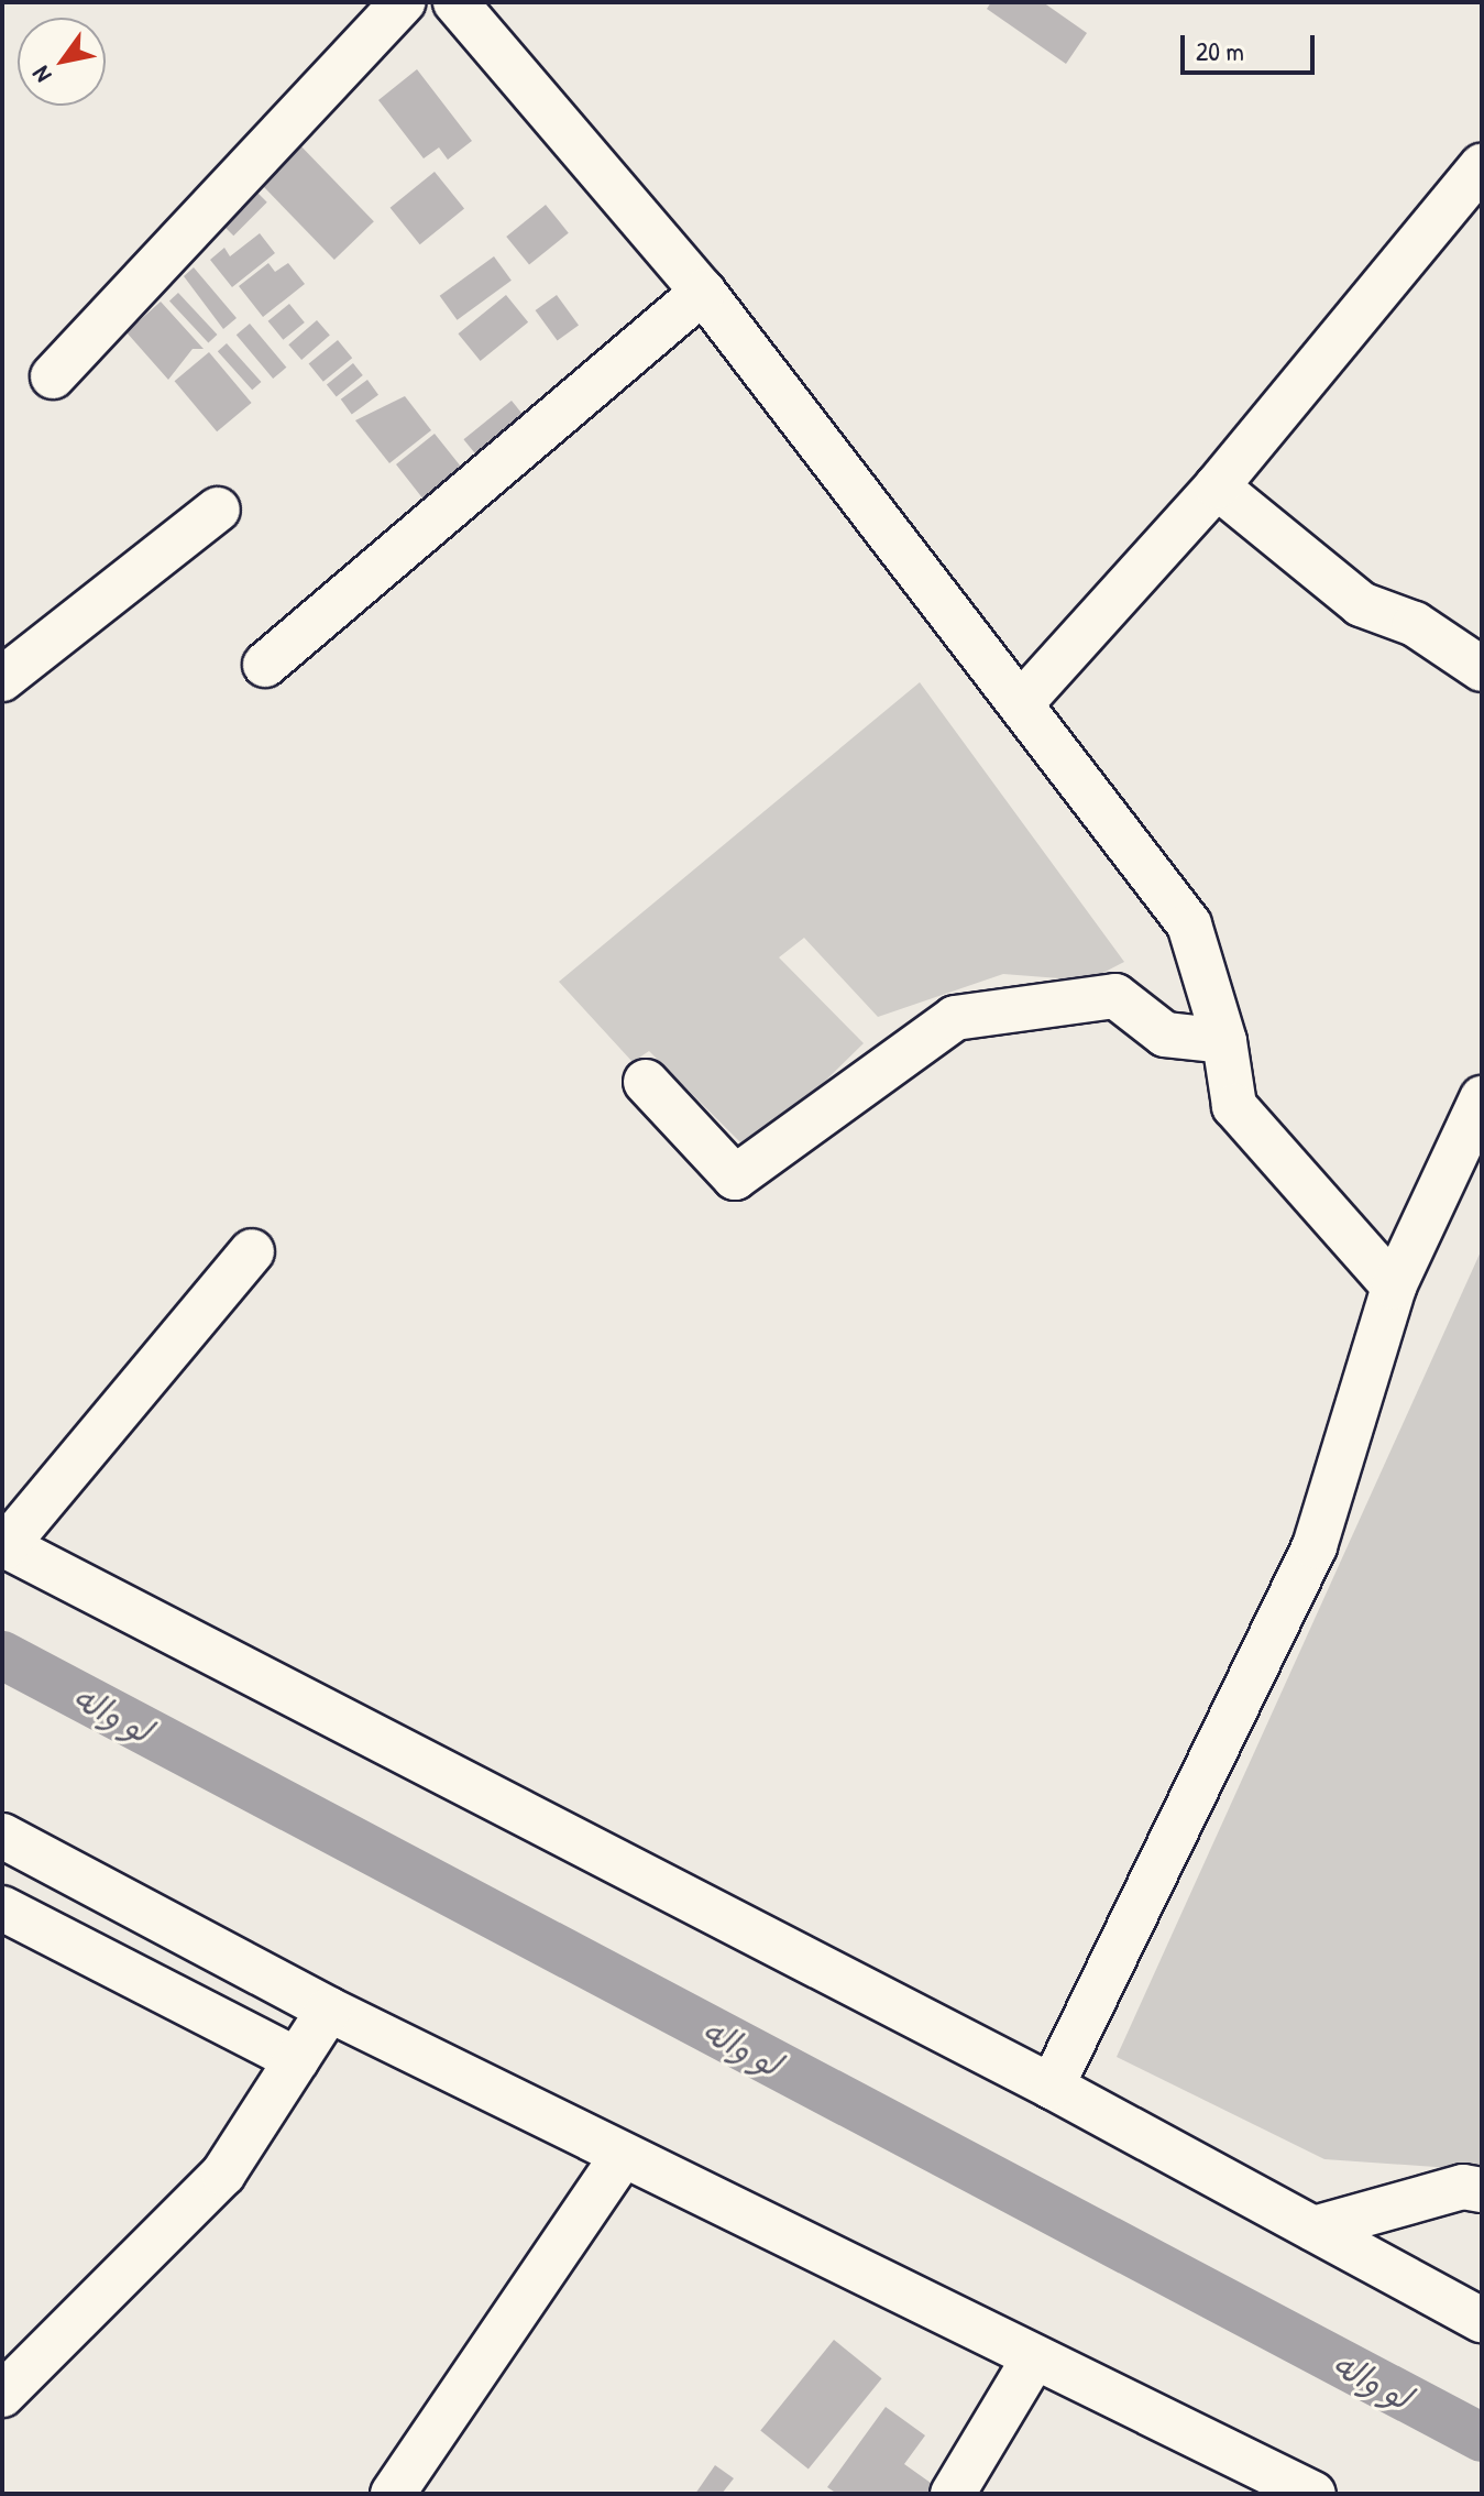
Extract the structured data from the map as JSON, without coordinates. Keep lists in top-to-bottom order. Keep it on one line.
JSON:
{"water":["لو واله"],"scale_bar":"20 m","north":"bottom left"}
